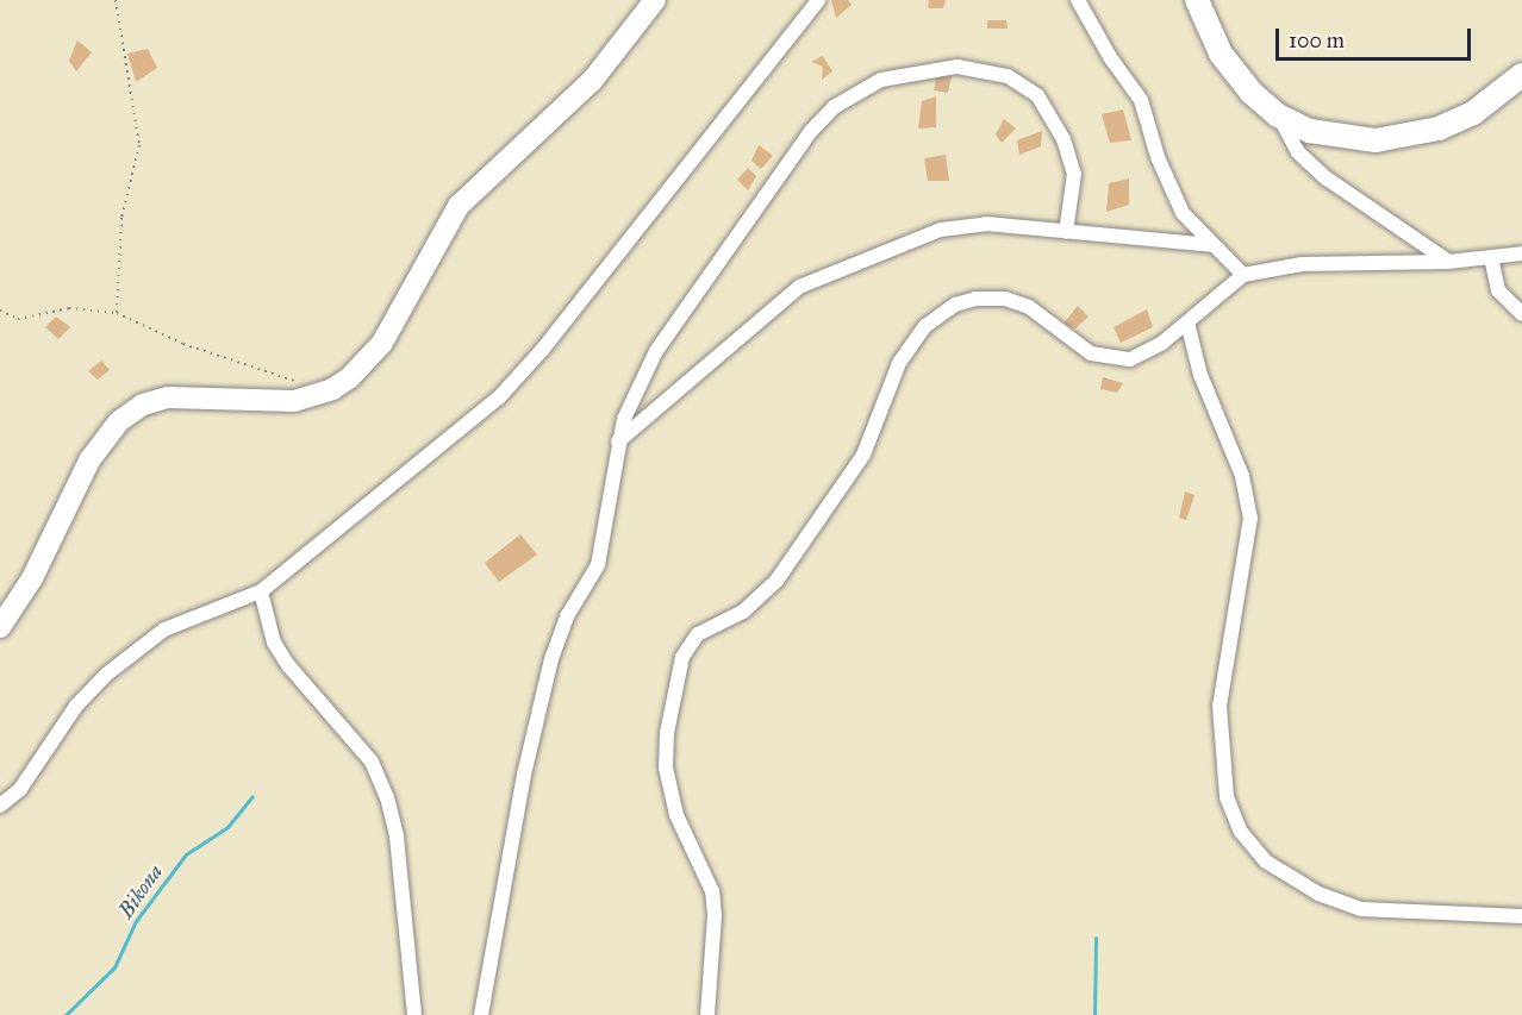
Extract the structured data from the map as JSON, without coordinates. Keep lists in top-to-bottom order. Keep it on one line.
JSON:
{"water":["Bikona"],"scale_bar":"100 m"}
